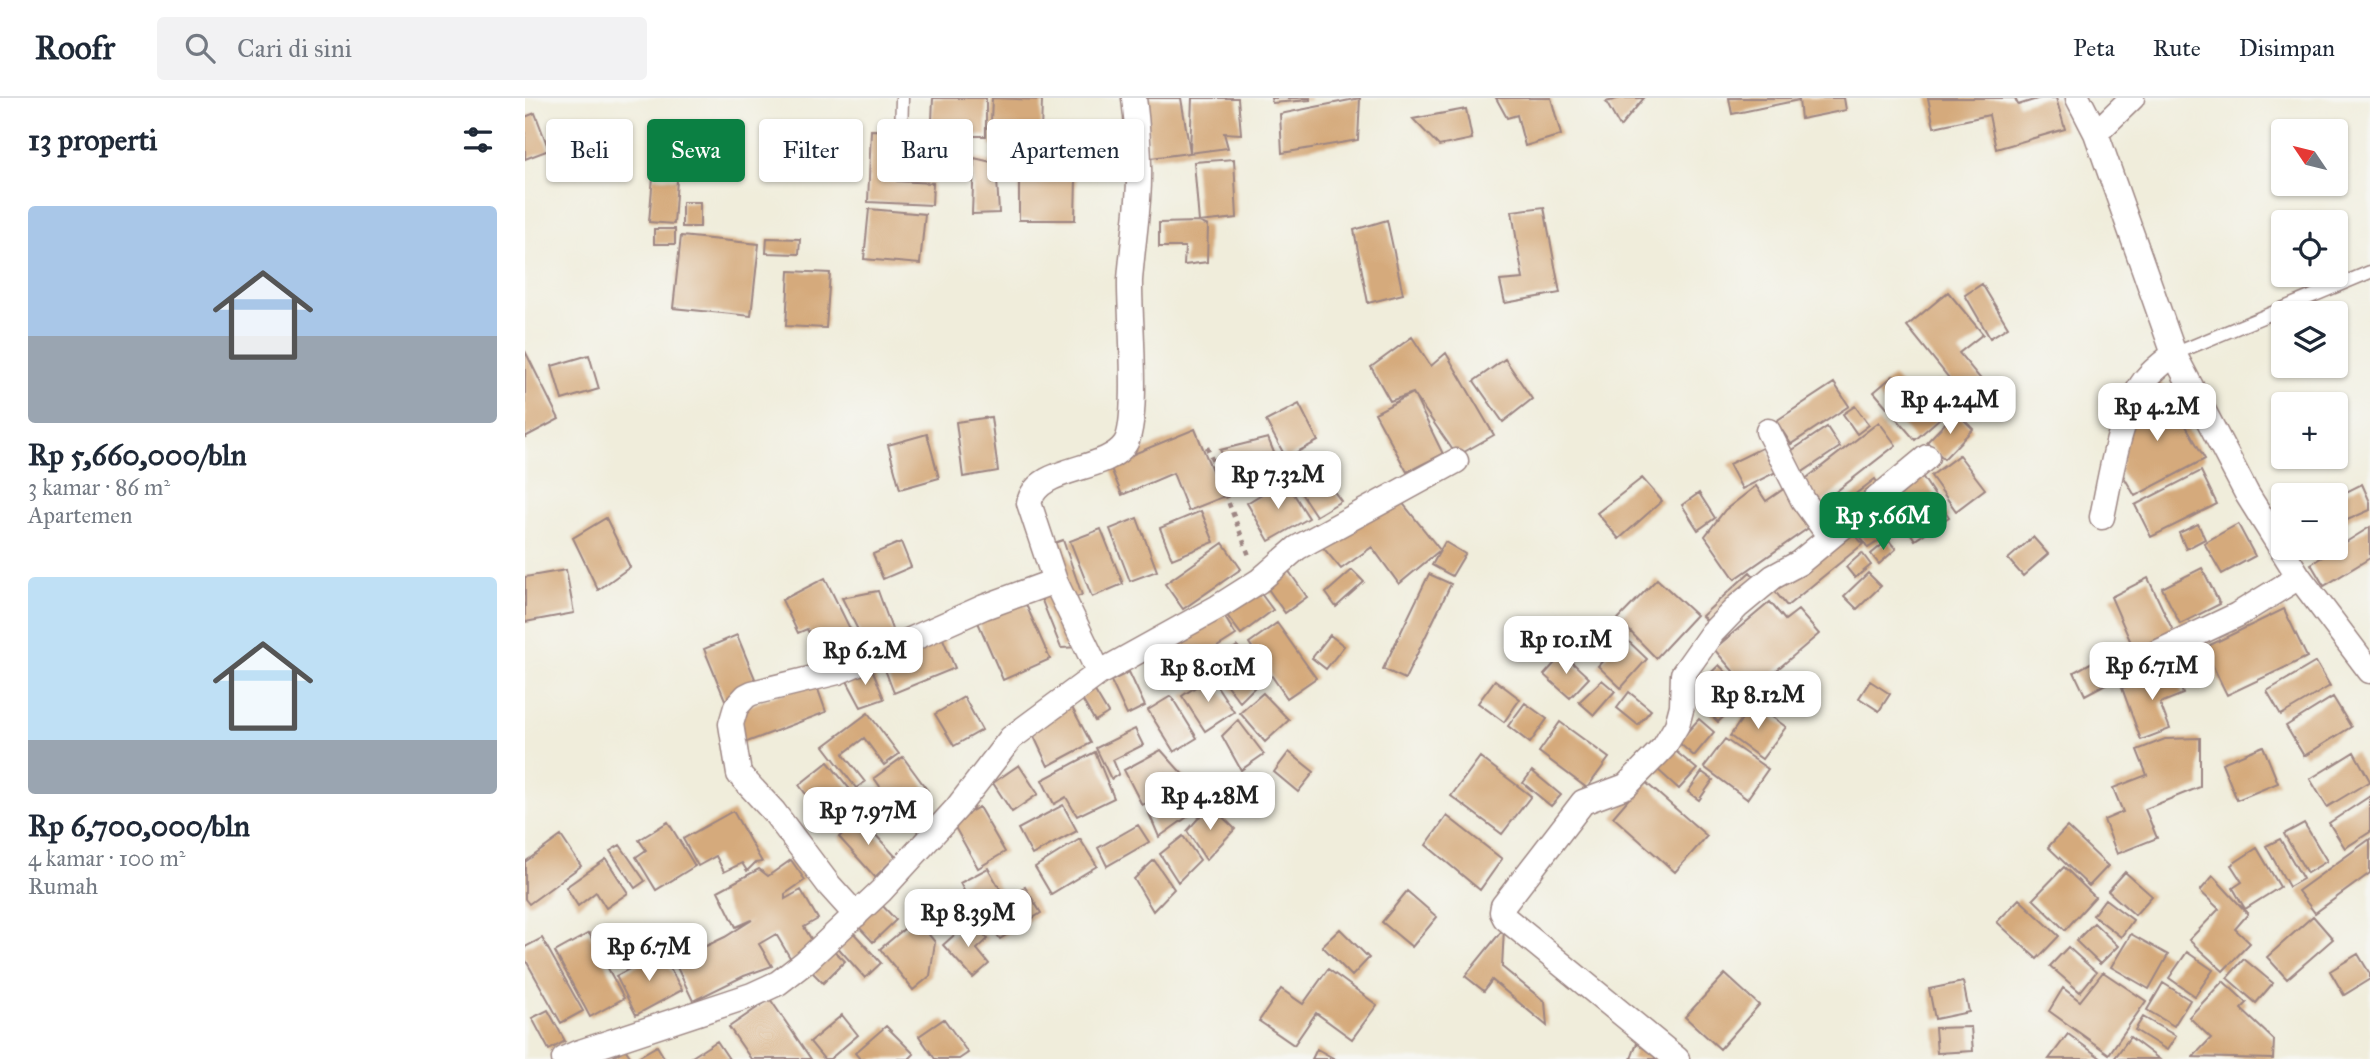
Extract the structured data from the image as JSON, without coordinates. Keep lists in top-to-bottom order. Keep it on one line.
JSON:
{"north":"top left","page":{"header":"Roofr","search":"Cari di sini","nav":["Peta","Rute","Disimpan"],"heading":"13 properti","map_buttons":["+","−"],"chip":["Beli","Sewa","Filter","Baru","Apartemen"],"list":[{"name":"Rp 5,660,000/bln","note":"3 kamar · 86 m² · Apartemen"},{"name":"Rp 6,700,000/bln","note":"4 kamar · 100 m² · Rumah"}],"price":["Rp 4.24M","Rp 4.2M","Rp 7.32M","Rp 5.66M","Rp 10.1M","Rp 6.2M","Rp 6.71M","Rp 8.01M","Rp 8.12M","Rp 4.28M","Rp 7.97M","Rp 8.39M","Rp 6.7M"]}}
